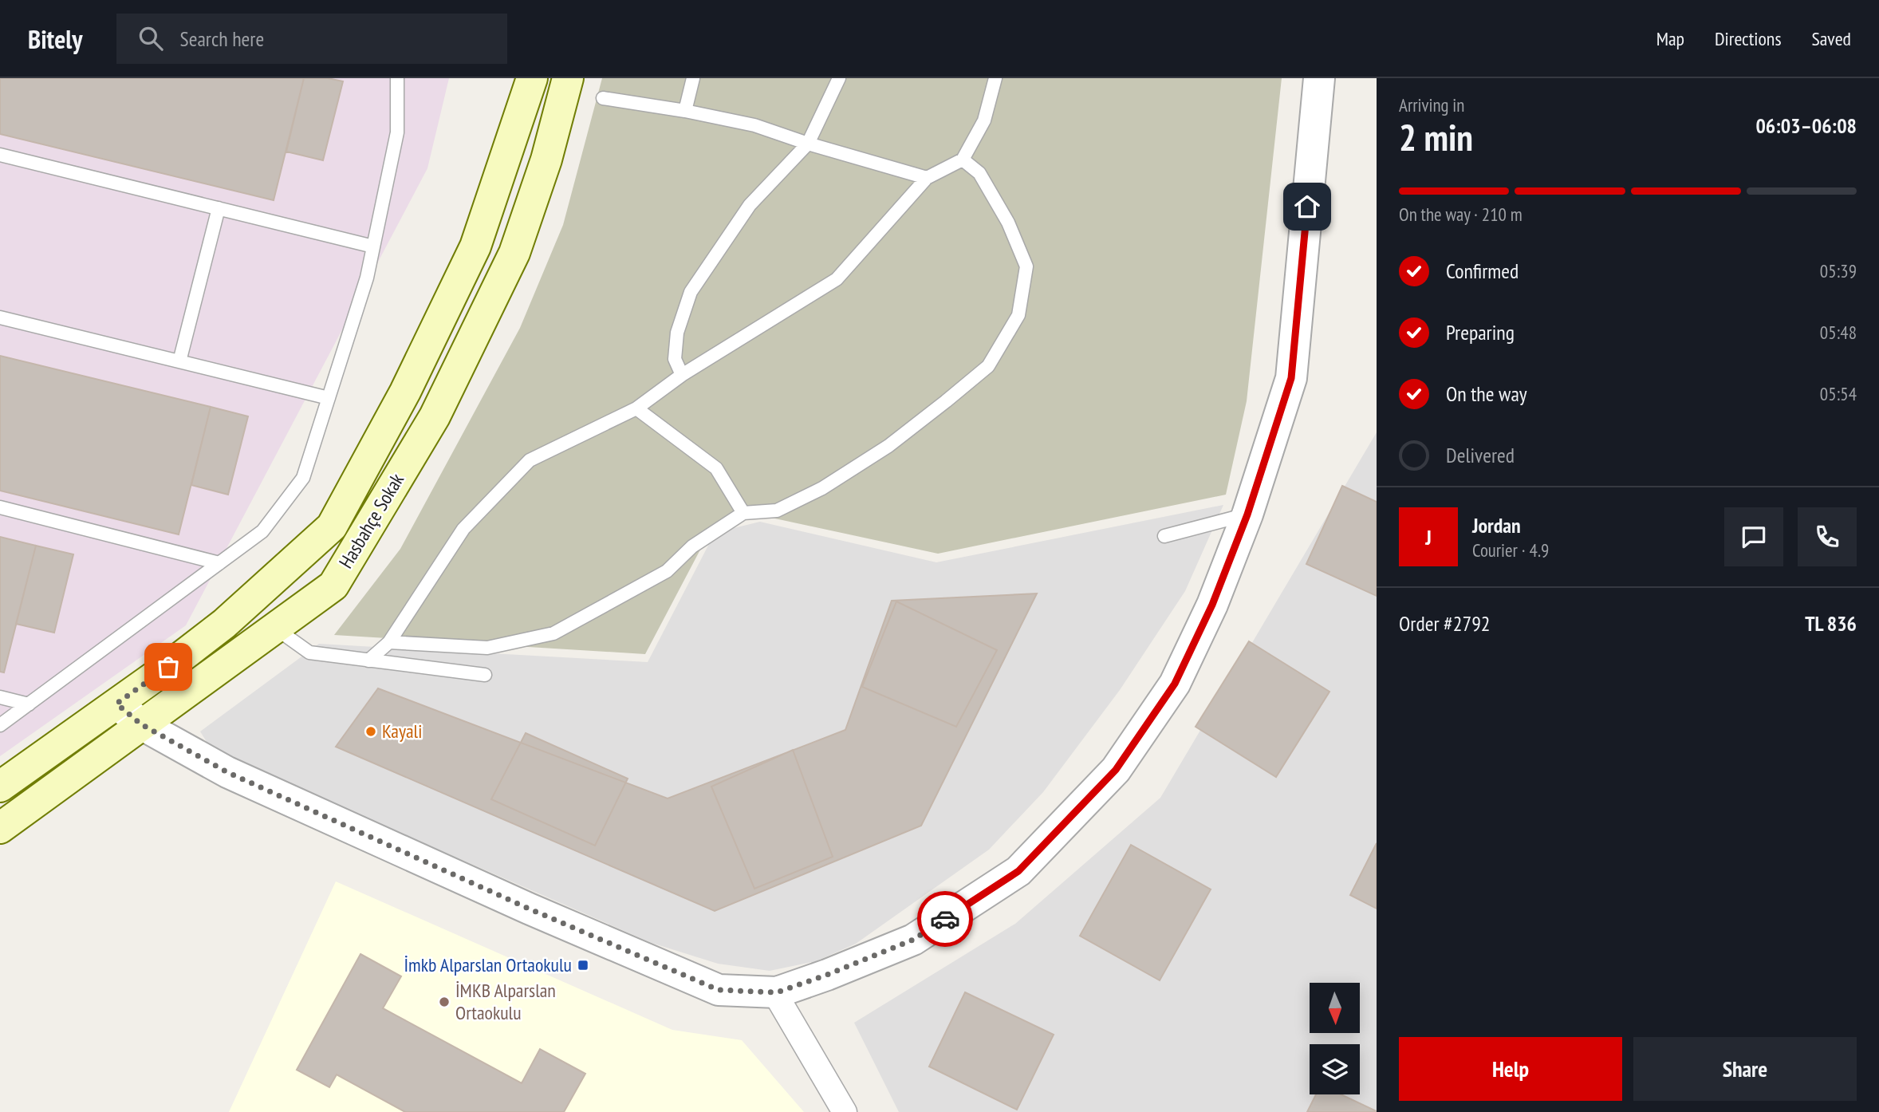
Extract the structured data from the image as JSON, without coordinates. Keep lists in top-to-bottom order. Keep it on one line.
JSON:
{"streets":{"main road":["Hasbahçe Sokak"]},"places":{"other":["Kayali","İMKB Alparslan Ortaokulu"],"transit":["İmkb Alparslan Ortaokulu"]},"north":"bottom","page":{"header":"Bitely","search":"Search here","nav":["Map","Directions","Saved"],"heading":["2 min","Arriving in","06:03–06:08"],"panel":["Jordan","Courier · 4.9","Order #2792","TL 836"],"bar":"On the way · 210 m","list":[["Confirmed","05:39"],["Preparing","05:48"],["On the way","05:54"],"Delivered"],"round":"J","buttons":["Help","Share"]}}
